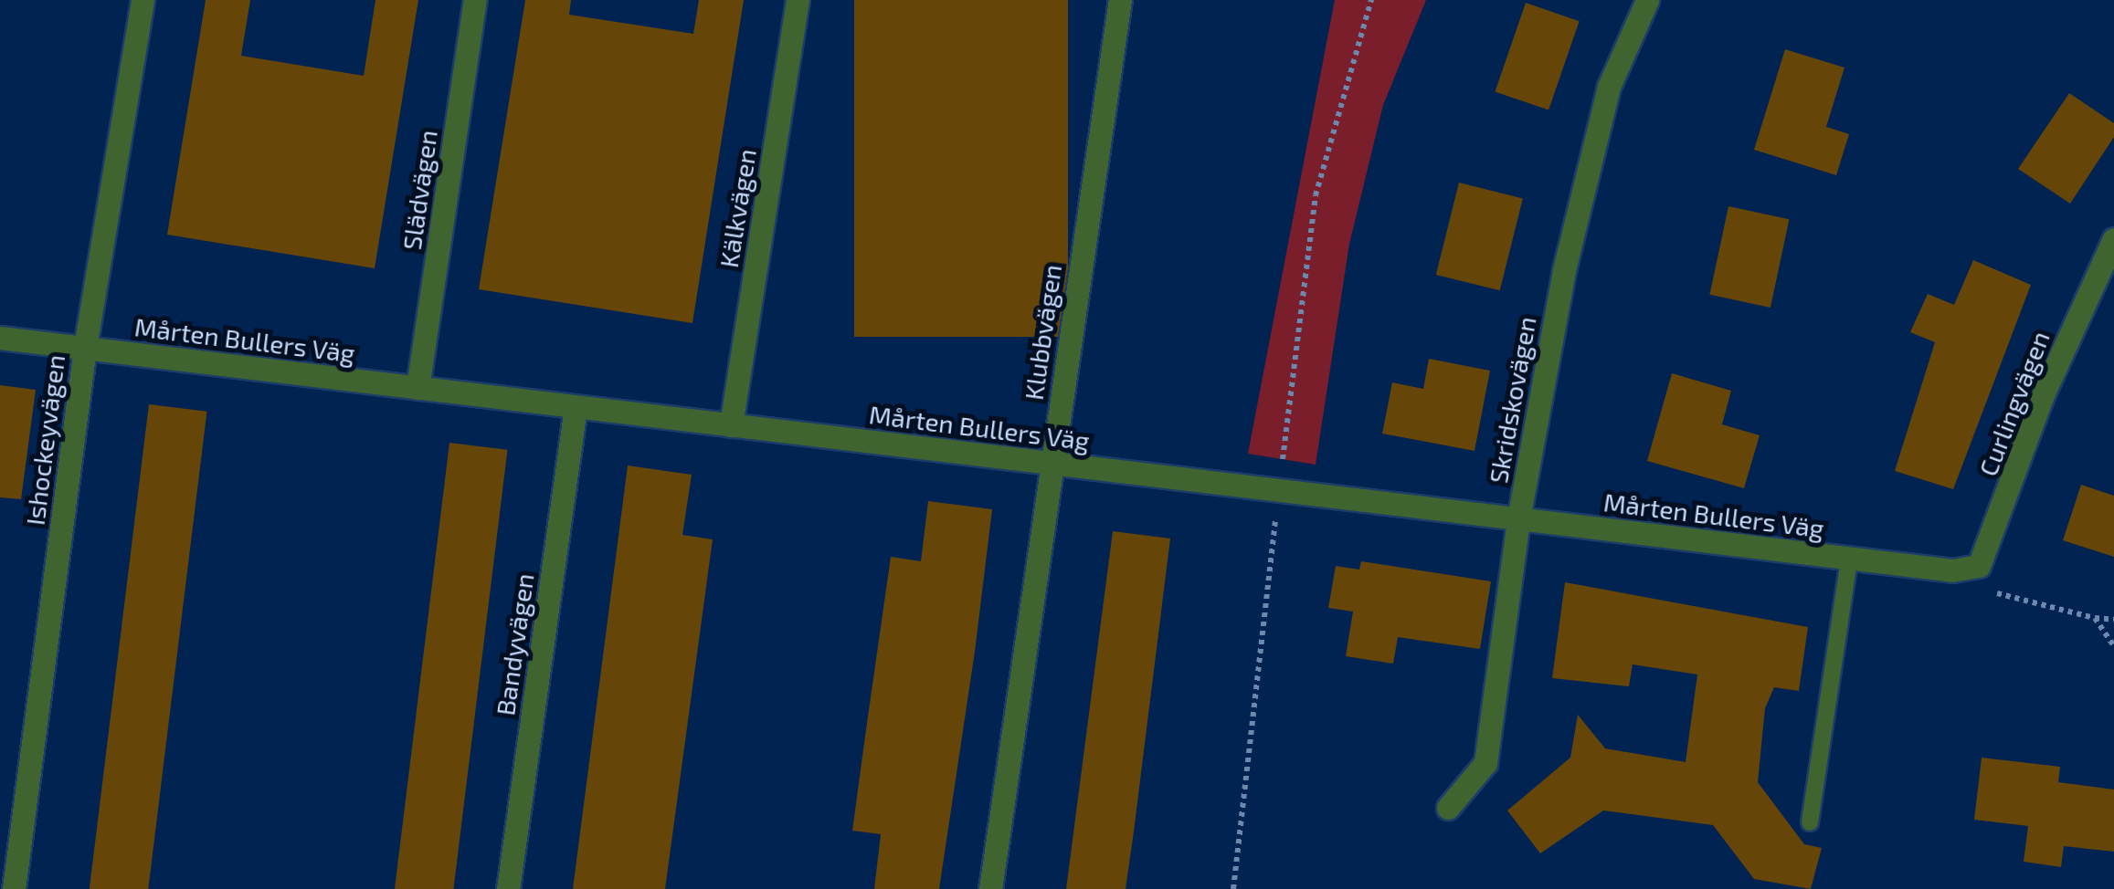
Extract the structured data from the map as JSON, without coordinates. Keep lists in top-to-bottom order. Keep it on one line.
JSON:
{"streets":{"street":["Slädvägen","Kälkvägen","Klubbvägen","Mårten Bullers Väg","Skridskovägen","Curlingvägen","Ishockeyvägen","Bandyvägen"]},"crossings":[["Slädvägen","Mårten Bullers Väg"],["Kälkvägen","Mårten Bullers Väg"],["Klubbvägen","Mårten Bullers Väg"],["Mårten Bullers Väg","Skridskovägen"],["Mårten Bullers Väg","Curlingvägen"],["Mårten Bullers Väg","Ishockeyvägen"],["Mårten Bullers Väg","Bandyvägen"]]}
